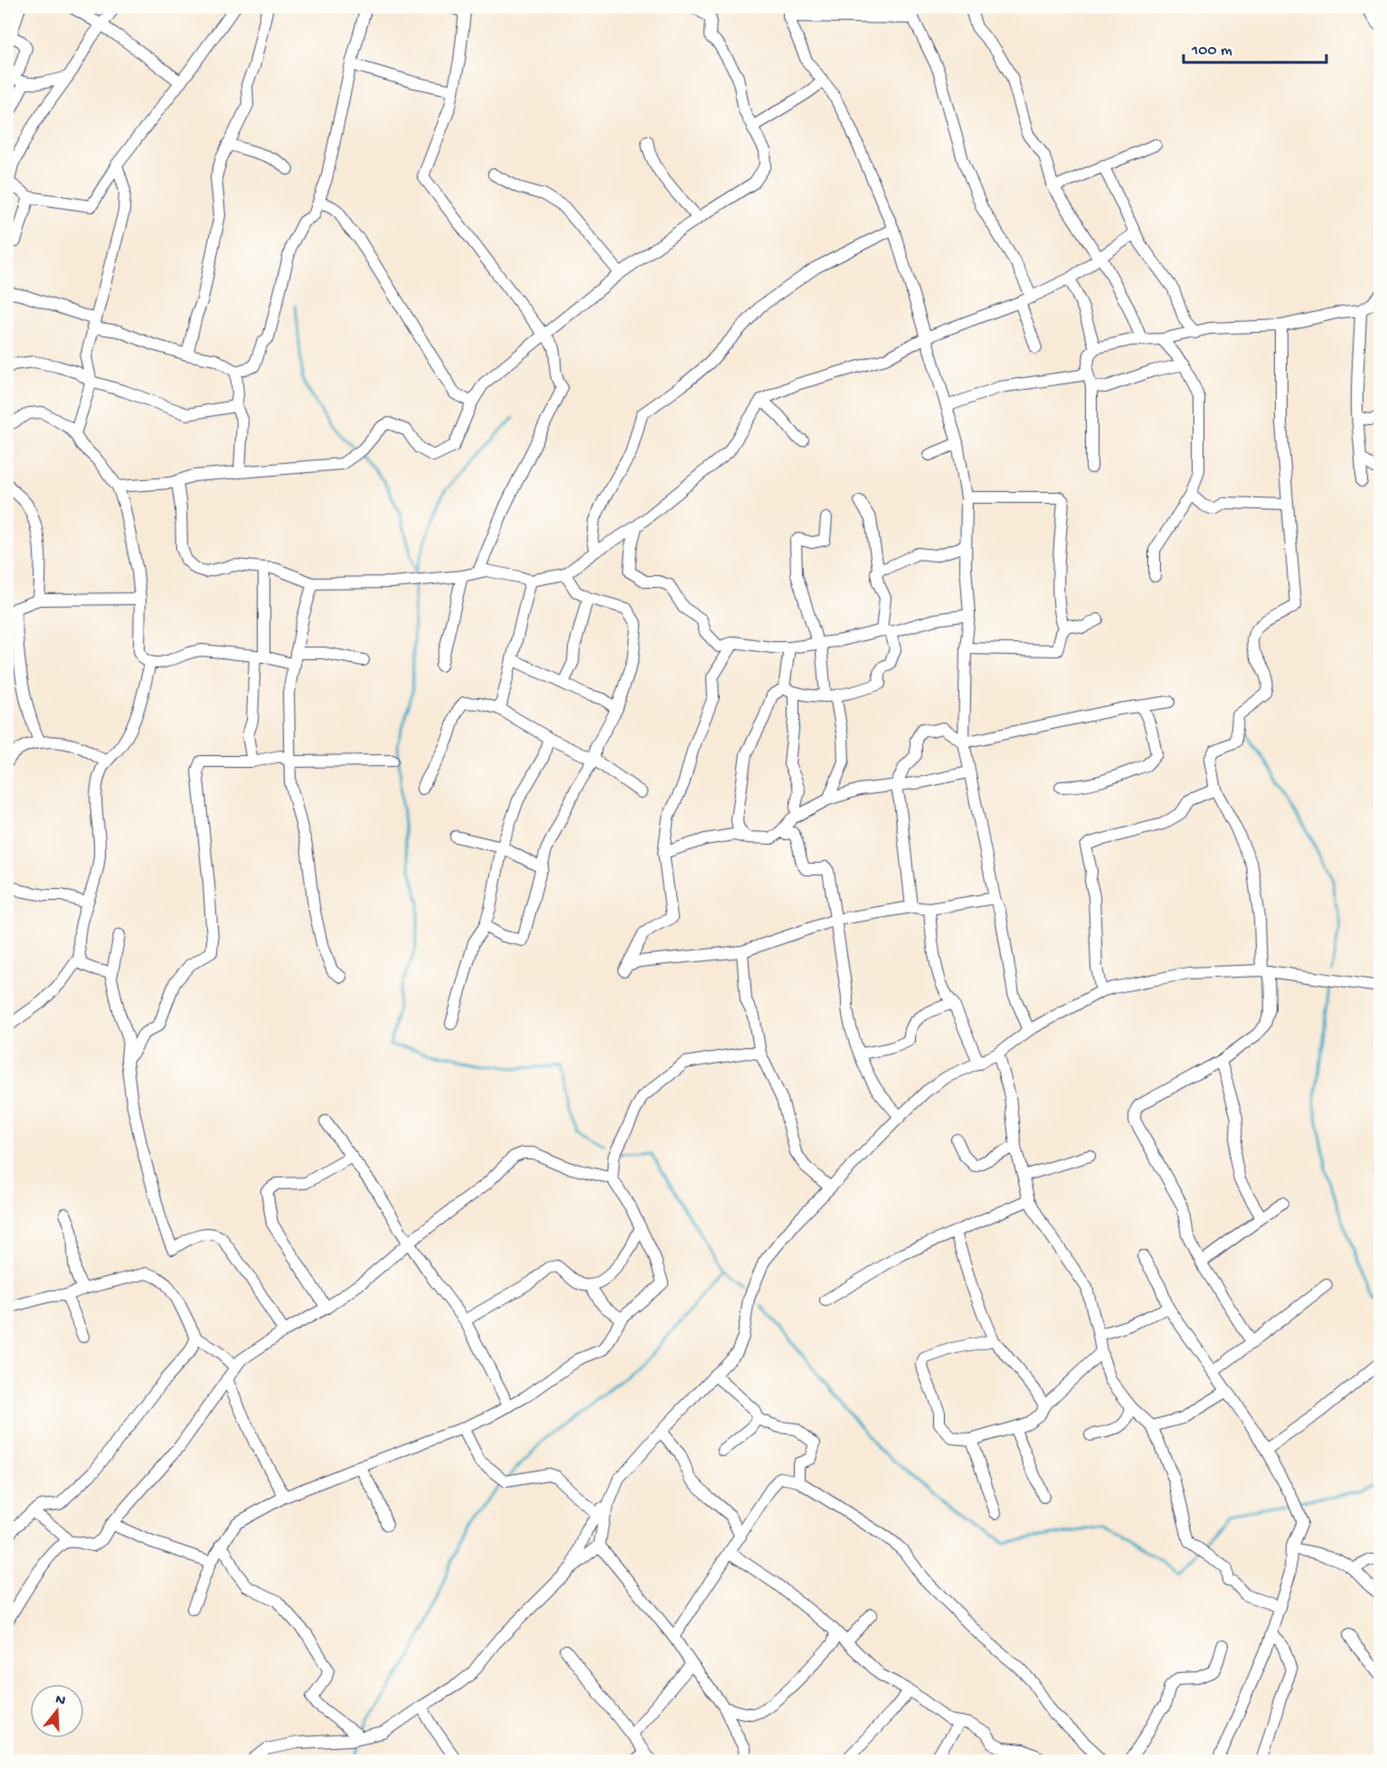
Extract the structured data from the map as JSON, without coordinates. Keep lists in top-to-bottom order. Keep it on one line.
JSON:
{"scale_bar":"100 m","north":"top"}
